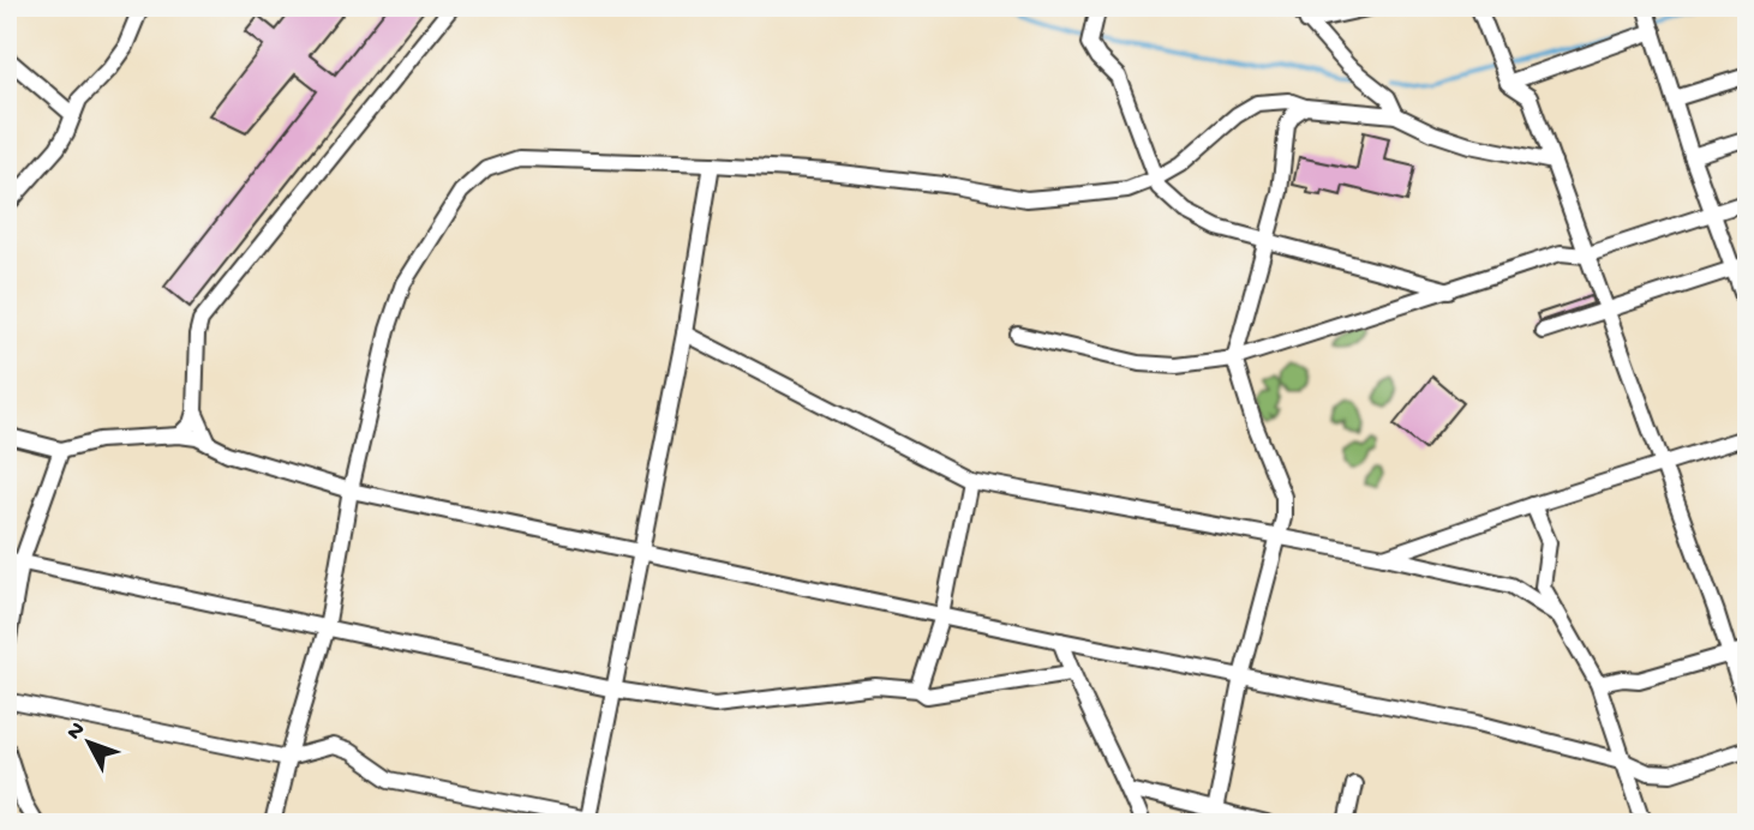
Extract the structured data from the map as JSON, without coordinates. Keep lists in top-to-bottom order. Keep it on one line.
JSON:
{"north":"top left"}
